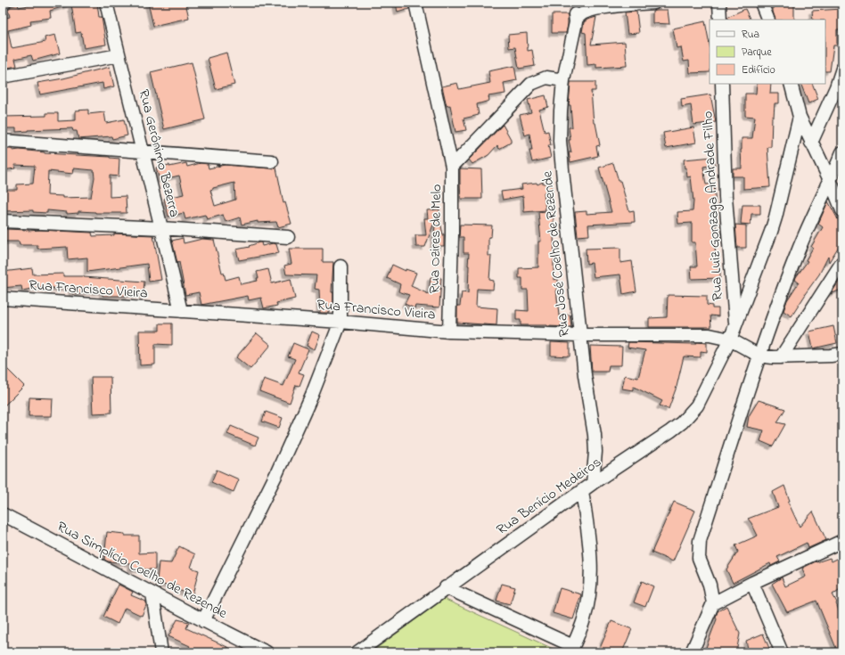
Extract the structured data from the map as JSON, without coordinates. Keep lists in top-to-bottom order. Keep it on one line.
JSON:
{"streets":{"street":["Rua Gerônimo Bezerra","Rua Luiz Gonzaga Andrade Filho","Rua Ozires de Melo","Rua José Coelho de Rezende","Rua Francisco Vieira","Rua Benício Medeiros","Rua Simplício Coelho de Rezende"]},"crossings":[["Rua Gerônimo Bezerra","Rua Francisco Vieira"],["Rua Luiz Gonzaga Andrade Filho","Rua Benício Medeiros"],["Rua Ozires de Melo","Rua Francisco Vieira"],["Rua José Coelho de Rezende","Rua Francisco Vieira"],["Rua José Coelho de Rezende","Rua Benício Medeiros"],["Rua Francisco Vieira","Rua Benício Medeiros"]],"legend":["Rua","Parque","Edifício"]}
